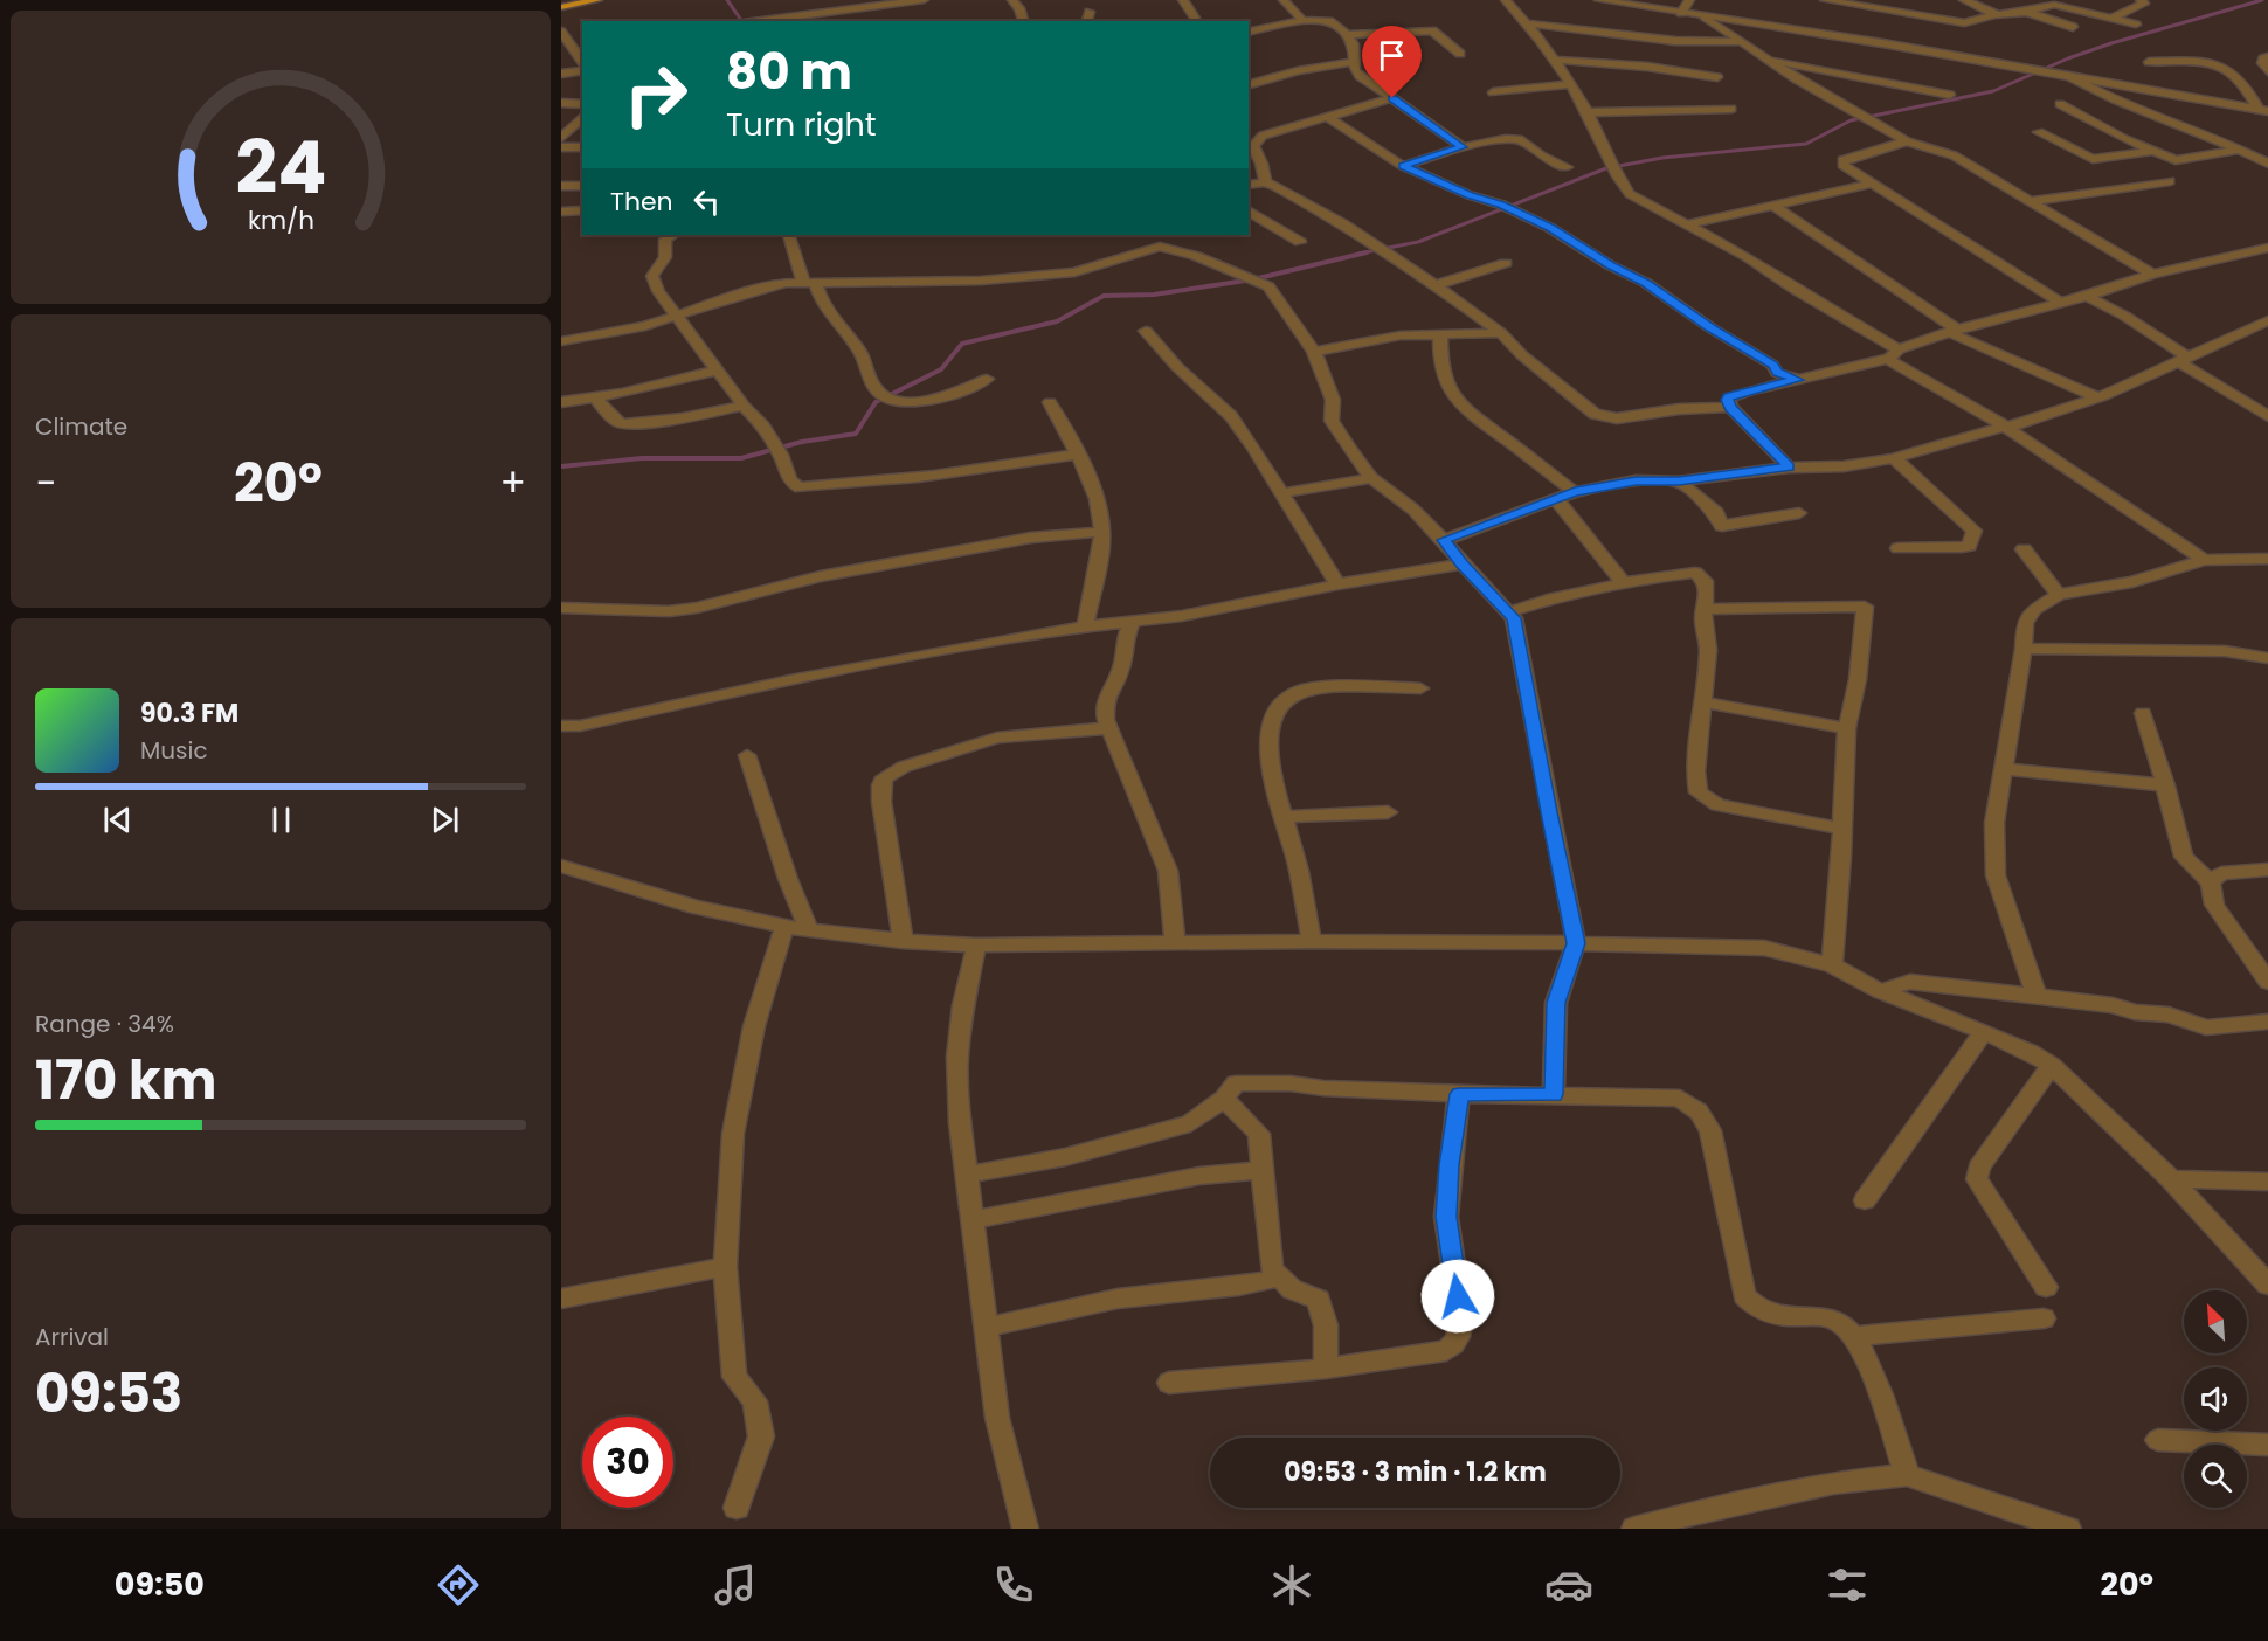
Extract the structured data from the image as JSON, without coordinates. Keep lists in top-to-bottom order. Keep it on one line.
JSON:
{"north":"top left","page":{"turn":["80 m","Turn right"],"then":"Then","tile":["Climate",["Range · 34%","170 km"],["Arrival","09:53"]],"heat":["−","20°","+"],"song":["90.3 FM","Music"],"limit":"30","trip":"09:53 · 3 min · 1.2 km","tabs":["09:50","20°"],"gauge":["24","km/h"]}}
